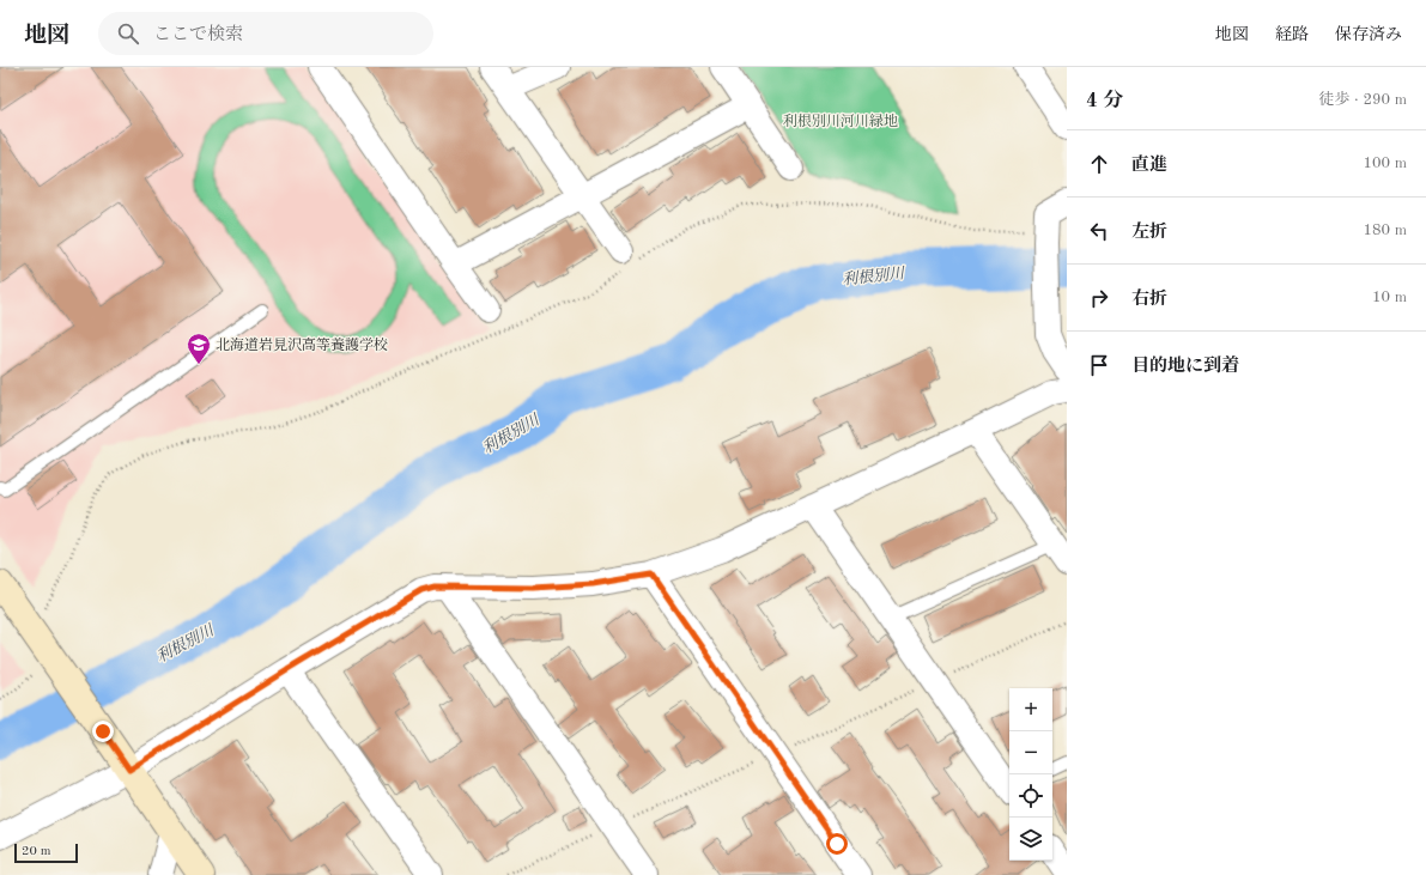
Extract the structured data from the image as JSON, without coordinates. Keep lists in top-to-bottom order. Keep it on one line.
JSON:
{"water":["利根別川"],"parks":["利根別川河川緑地"],"places":{"school or university":["北海道岩見沢高等養護学校"]},"scale_bar":"20 m","page":{"header":"地図","search":"ここで検索","nav":["地図","経路","保存済み"],"heading":["4 分","徒歩 · 290 m"],"list":[["直進","100 m"],["左折","180 m"],["右折","10 m"],"目的地に到着"],"map_buttons":["+","−"],"scale":"20 m"}}
